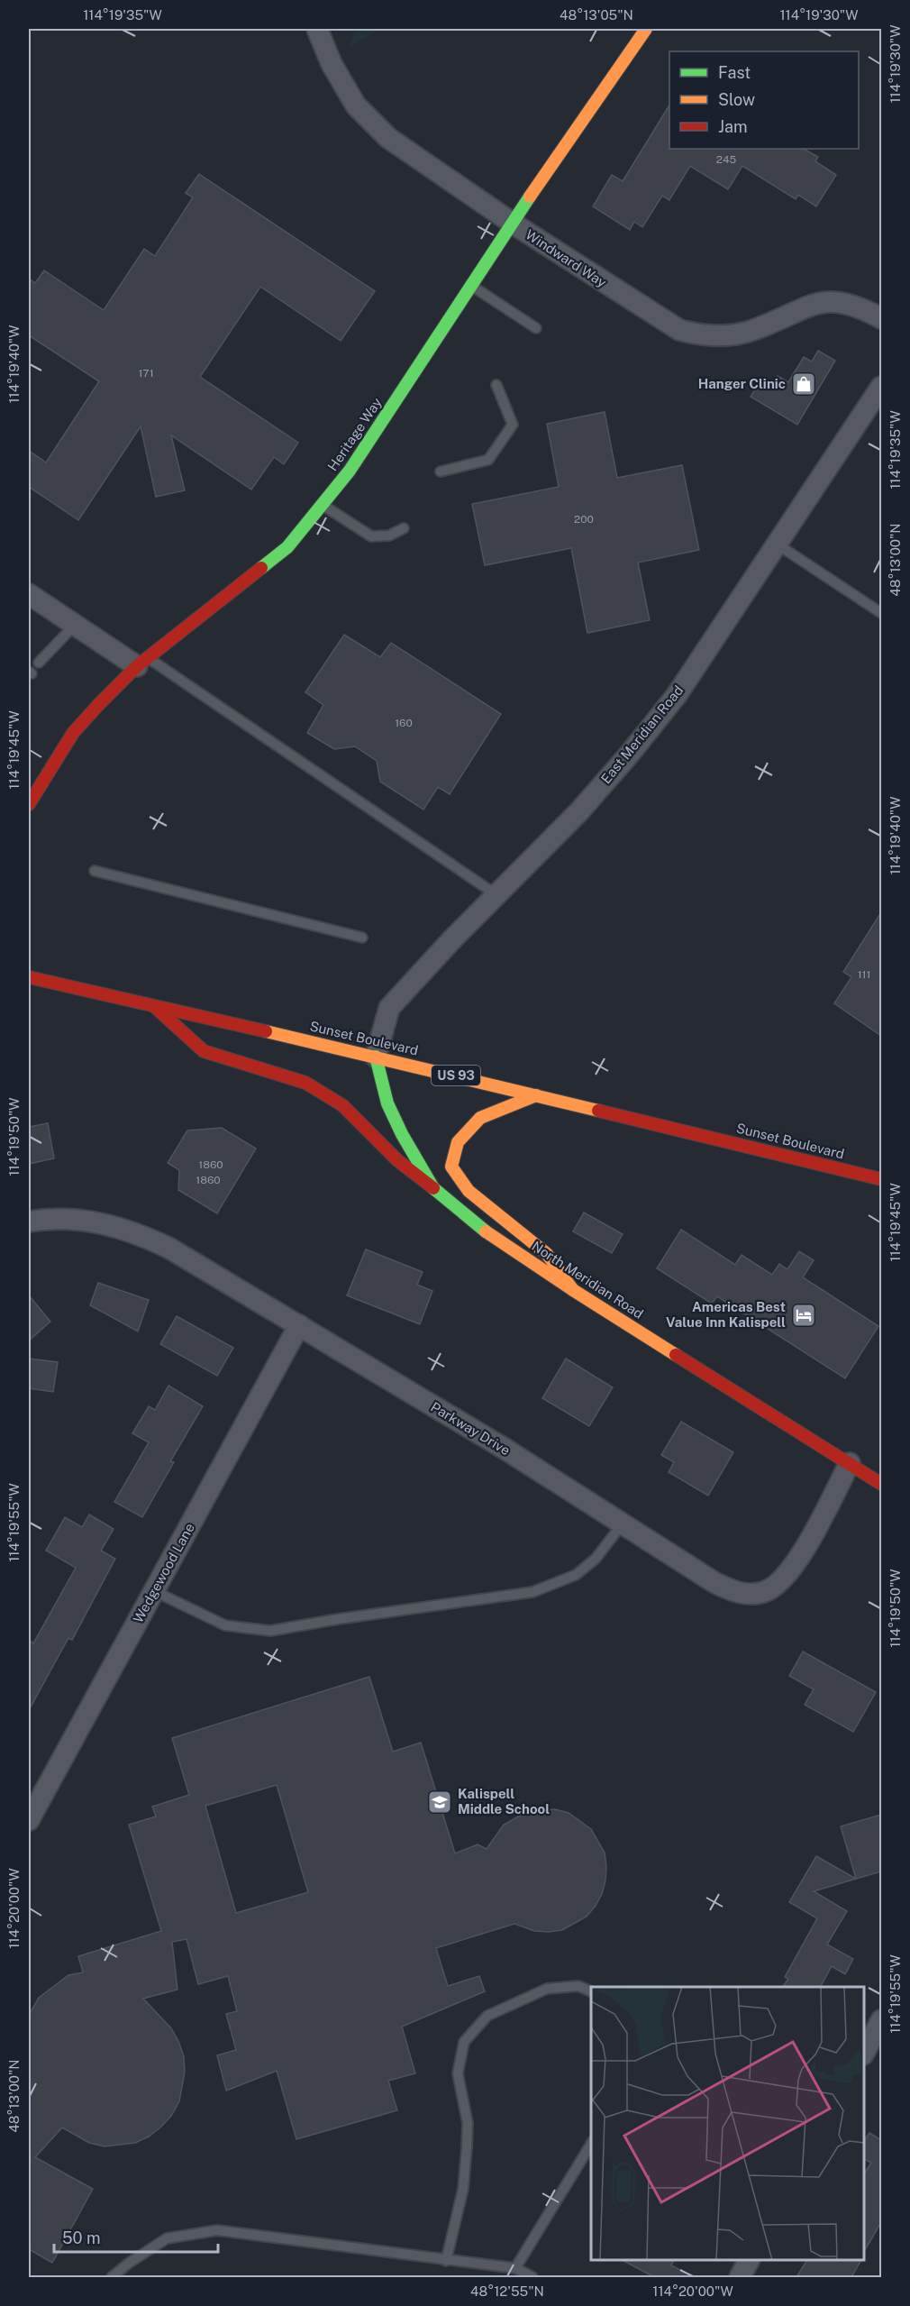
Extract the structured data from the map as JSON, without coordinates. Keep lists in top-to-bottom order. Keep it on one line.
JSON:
{"streets":{"main road":["Heritage Way","Sunset Boulevard","US 93","North Meridian Road"],"street":["Windward Way","East Meridian Road","Parkway Drive","Wedgewood Lane"]},"crossings":[["Windward Way","Heritage Way"],["East Meridian Road","Sunset Boulevard"],["East Meridian Road","North Meridian Road"],["Sunset Boulevard","North Meridian Road"],["North Meridian Road","Parkway Drive"],["Parkway Drive","Wedgewood Lane"]],"places":{"shop":["Hanger Clinic"],"hotel":["Americas Best Value Inn Kalispell"],"school or university":["Kalispell Middle School"]},"house_numbers":["245","171","200","160","111","1860","1860"],"legend":["Fast","Slow","Jam"],"scale_bar":"50 m","coordinates":["114°19'35\"W","48°13'05\"N","114°19'30\"W","114°19'40\"W","48°13'00\"N","114°19'45\"W","114°19'50\"W","114°19'55\"W","114°20'00\"W","48°12'55\"N"]}
